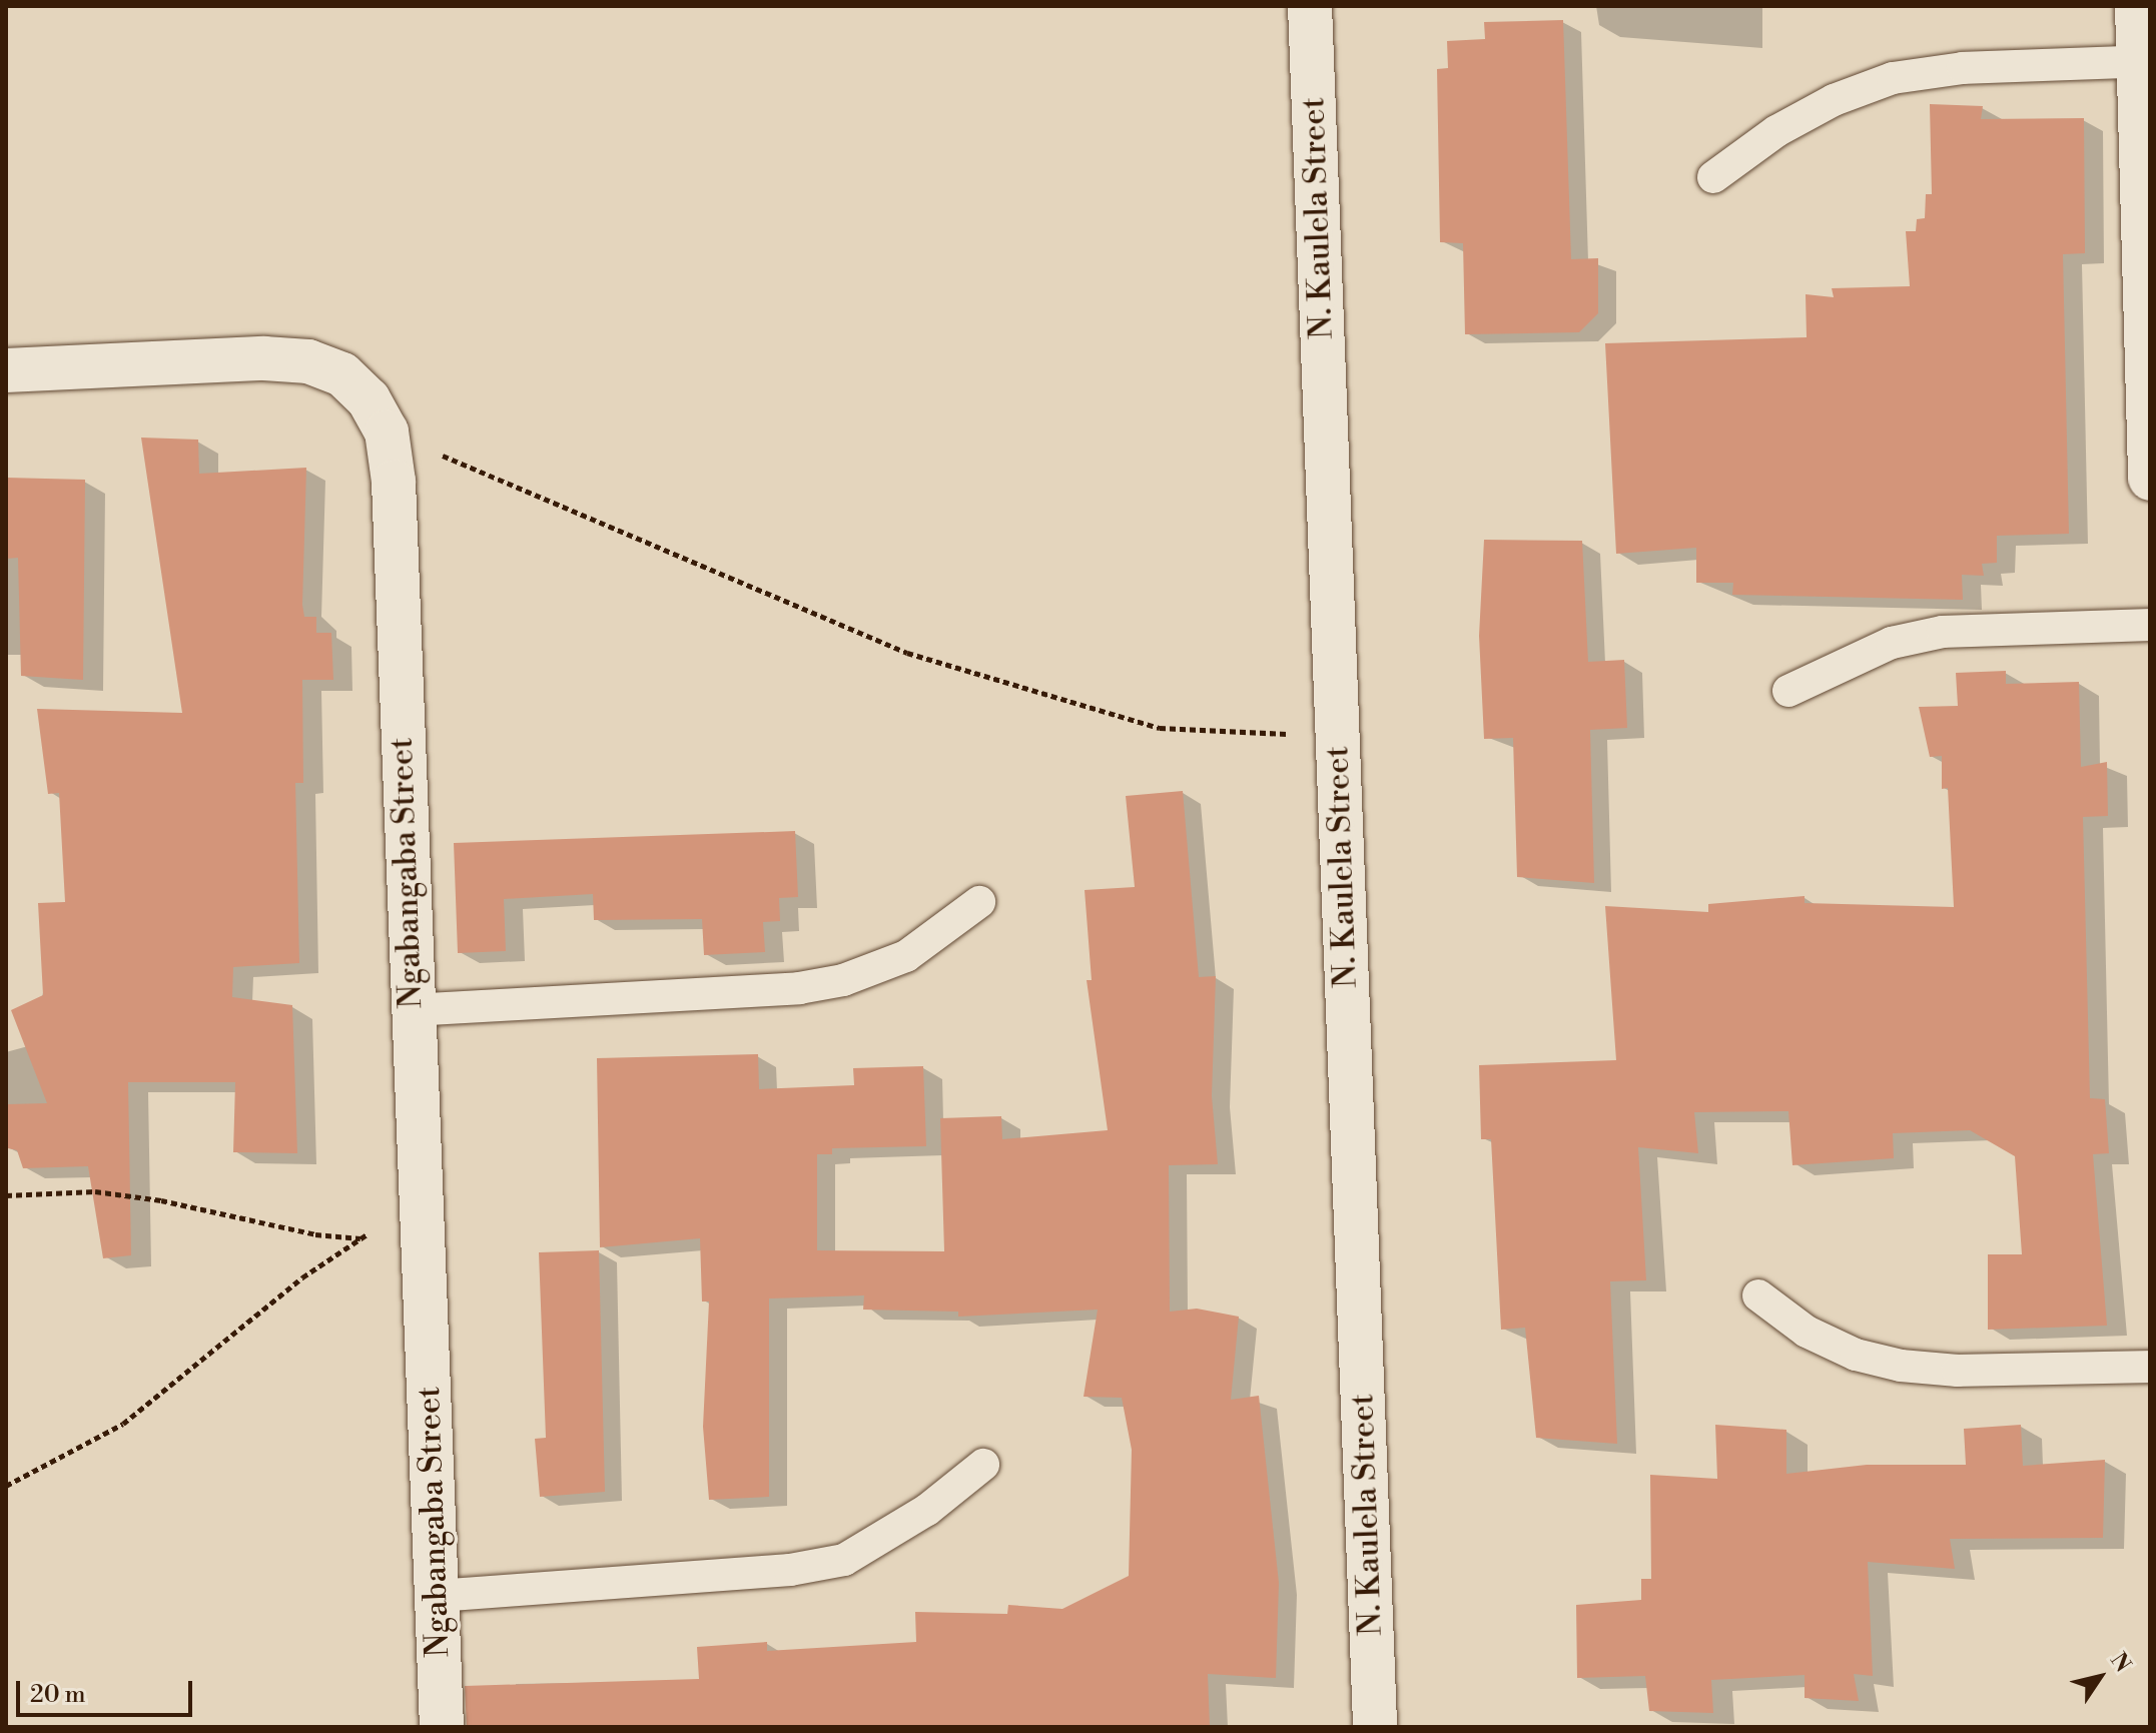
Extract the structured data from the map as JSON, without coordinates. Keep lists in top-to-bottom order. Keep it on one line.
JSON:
{"streets":{"street":["N. Kaulela Street","Ngabangaba Street"]},"scale_bar":"20 m","north":"top right"}
